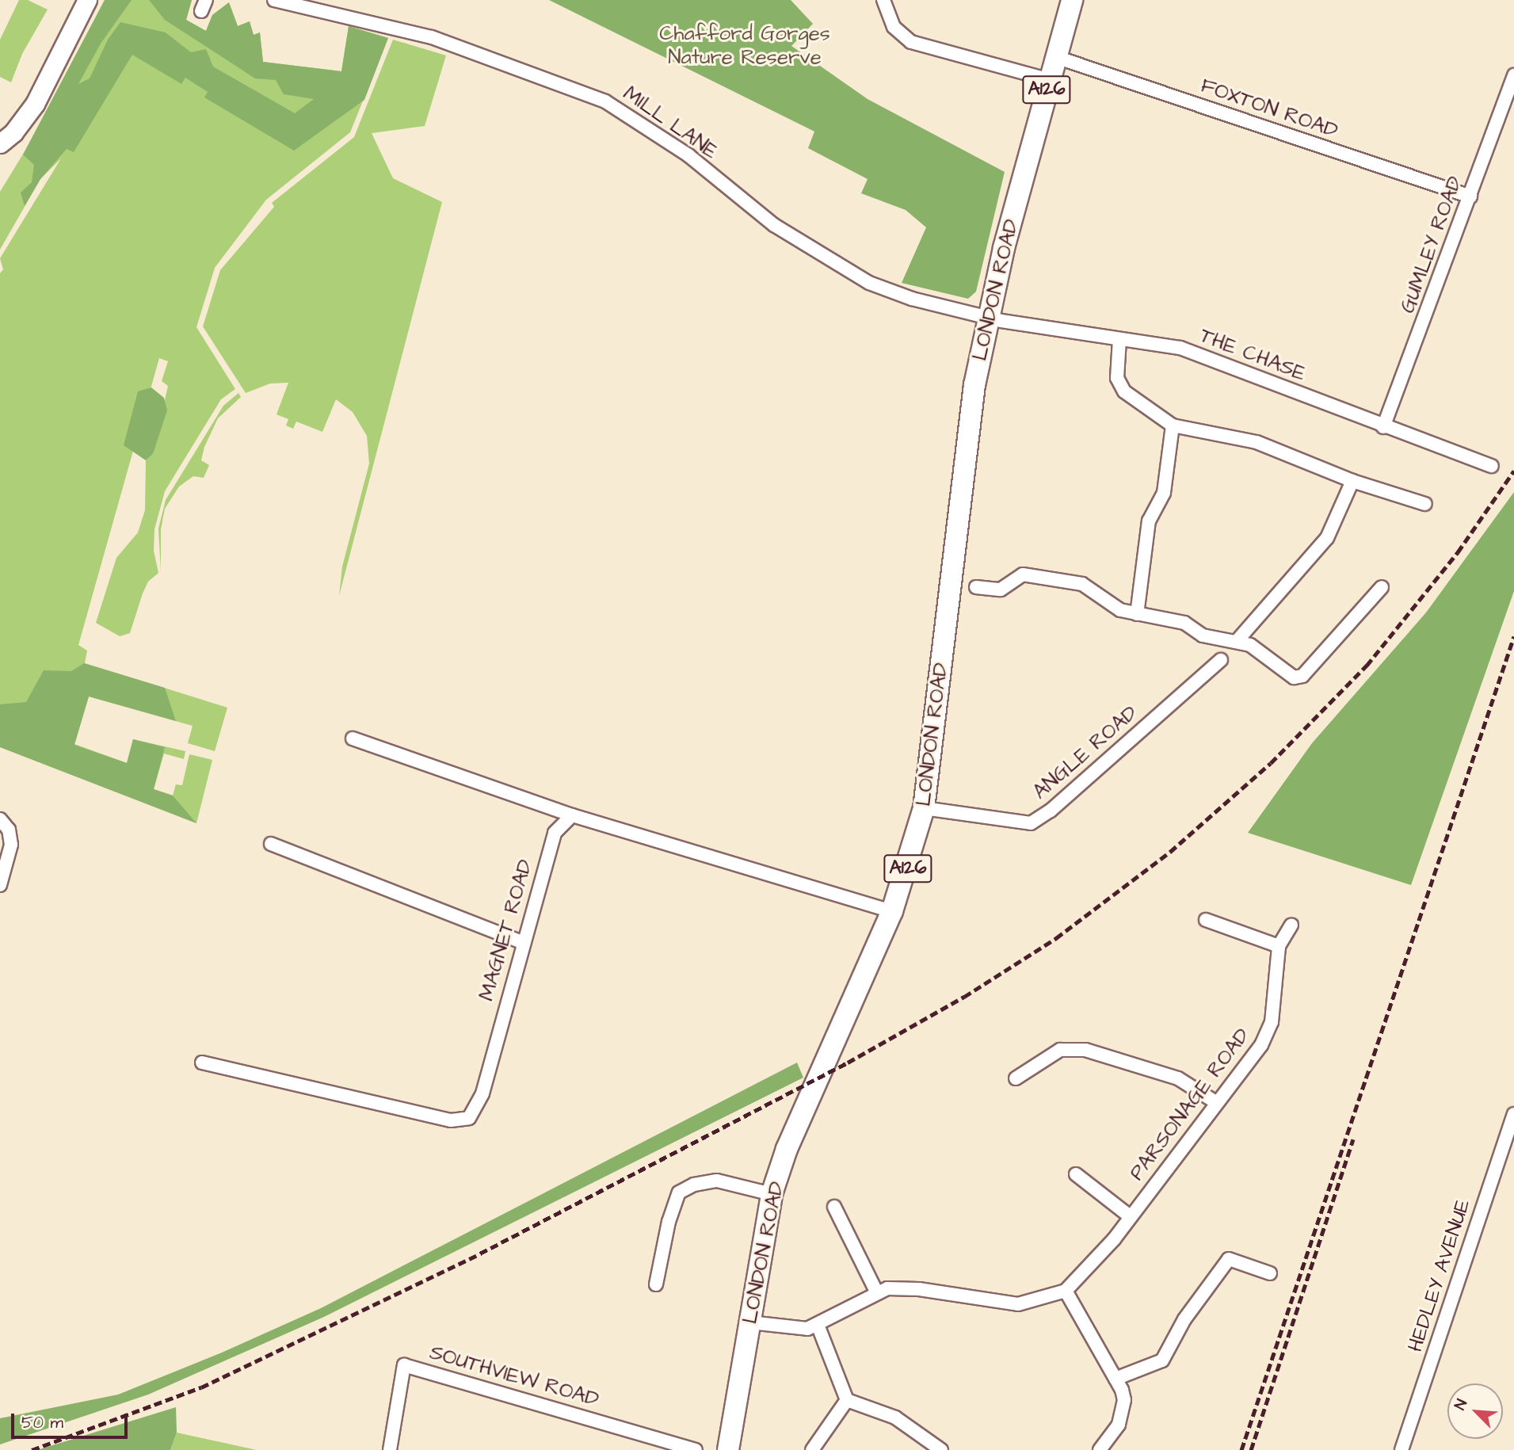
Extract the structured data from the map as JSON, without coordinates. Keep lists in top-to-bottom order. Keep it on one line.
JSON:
{"streets":{"main road":["A126","LONDON ROAD"],"street":["FOXTON ROAD","MILL LANE","GUMLEY ROAD","THE CHASE","ANGLE ROAD","MAGNET ROAD","PARSONAGE ROAD","HEDLEY AVENUE","SOUTHVIEW ROAD"]},"crossings":[["FOXTON ROAD","GUMLEY ROAD"],["FOXTON ROAD","LONDON ROAD"],["MILL LANE","LONDON ROAD"],["MILL LANE","THE CHASE"],["GUMLEY ROAD","THE CHASE"],["LONDON ROAD","THE CHASE"],["LONDON ROAD","ANGLE ROAD"],["LONDON ROAD","PARSONAGE ROAD"]],"parks":["Chafford Gorges Nature Reserve"],"scale_bar":"50 m","north":"top left"}
